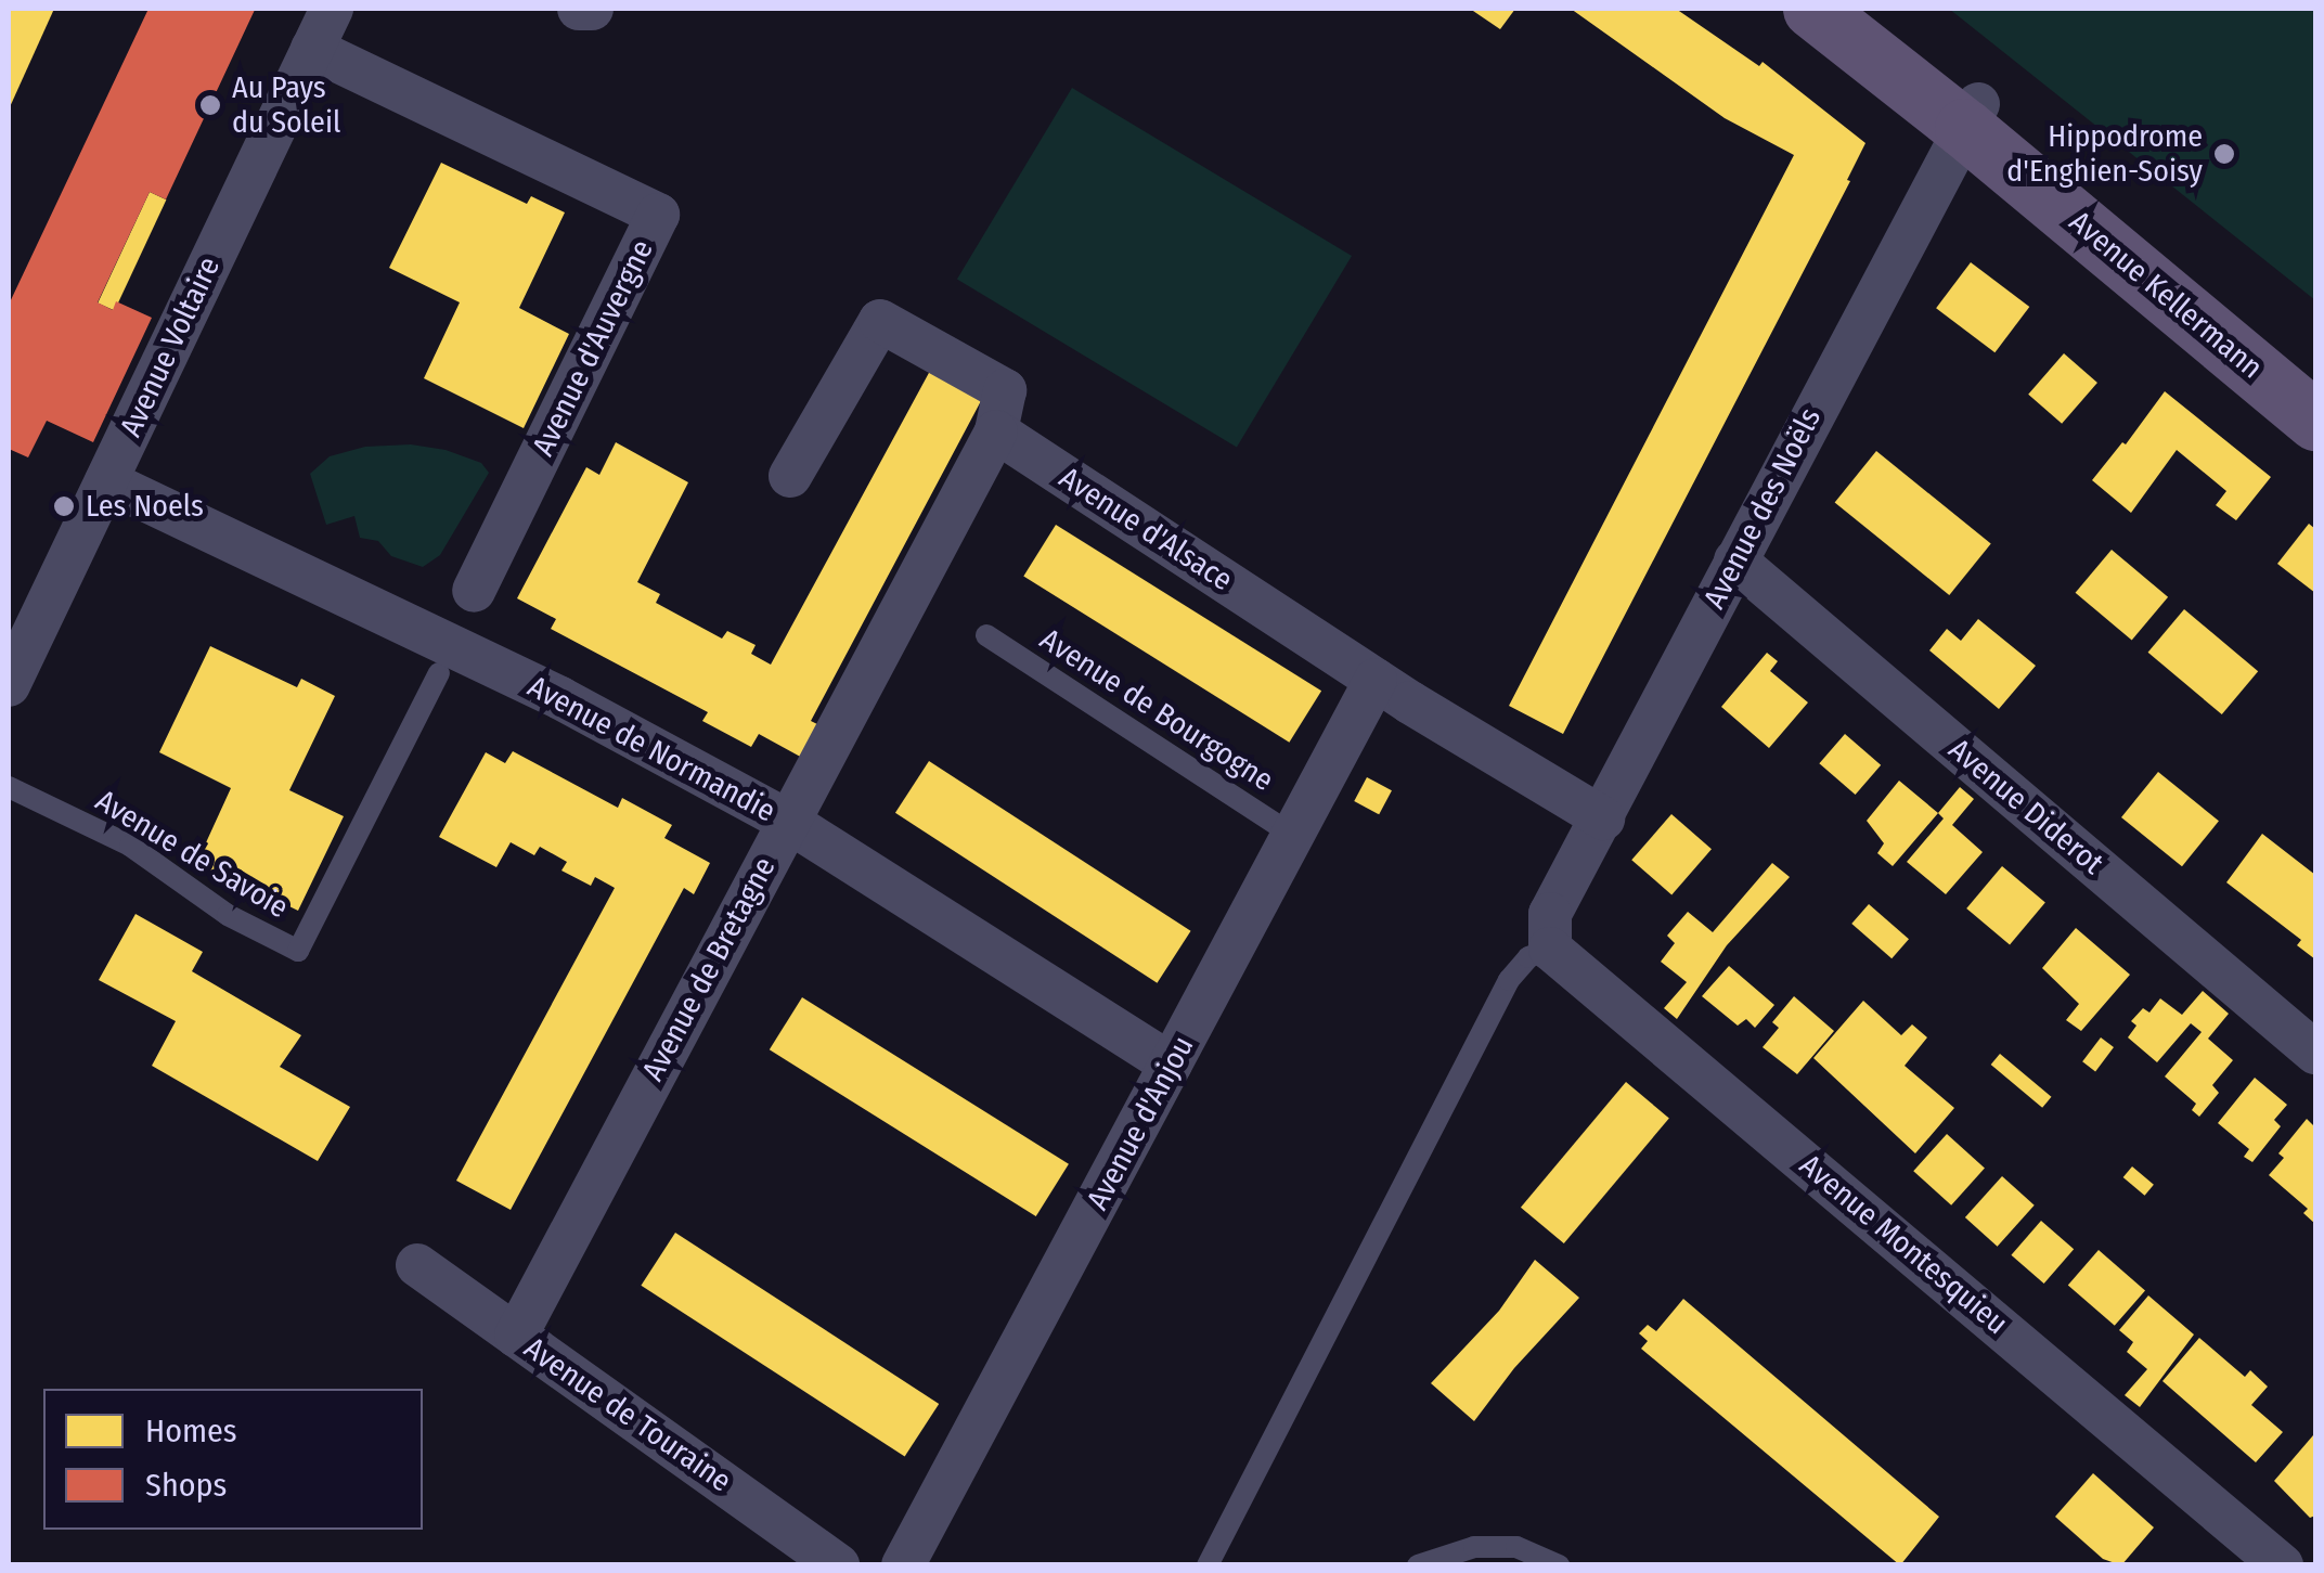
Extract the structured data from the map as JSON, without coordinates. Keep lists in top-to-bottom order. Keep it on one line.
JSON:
{"streets":{"main road":["Avenue Kellermann"],"street":["Avenue Voltaire","Avenue d'Auvergne","Avenue des Noëls","Avenue d'Alsace","Avenue de Normandie","Avenue Diderot","Avenue de Bretagne","Avenue d'Anjou","Avenue Montesquieu","Avenue de Touraine"],"lane":["Avenue de Bourgogne","Avenue de Savoie"]},"crossings":[["Avenue Kellermann","Avenue des Noëls"],["Avenue Voltaire","Avenue d'Auvergne"],["Avenue Voltaire","Avenue de Normandie"],["Avenue des Noëls","Avenue d'Alsace"],["Avenue des Noëls","Avenue Diderot"],["Avenue des Noëls","Avenue Montesquieu"],["Avenue d'Alsace","Avenue de Bretagne"],["Avenue d'Alsace","Avenue d'Anjou"],["Avenue de Bourgogne","Avenue d'Anjou"],["Avenue de Normandie","Avenue de Bretagne"],["Avenue de Normandie","Avenue d'Anjou"],["Avenue de Bretagne","Avenue de Touraine"]],"places":["Au Pays du Soleil","Hippodrome d'Enghien-Soisy","Les Noels"],"legend":["Homes","Shops"]}
